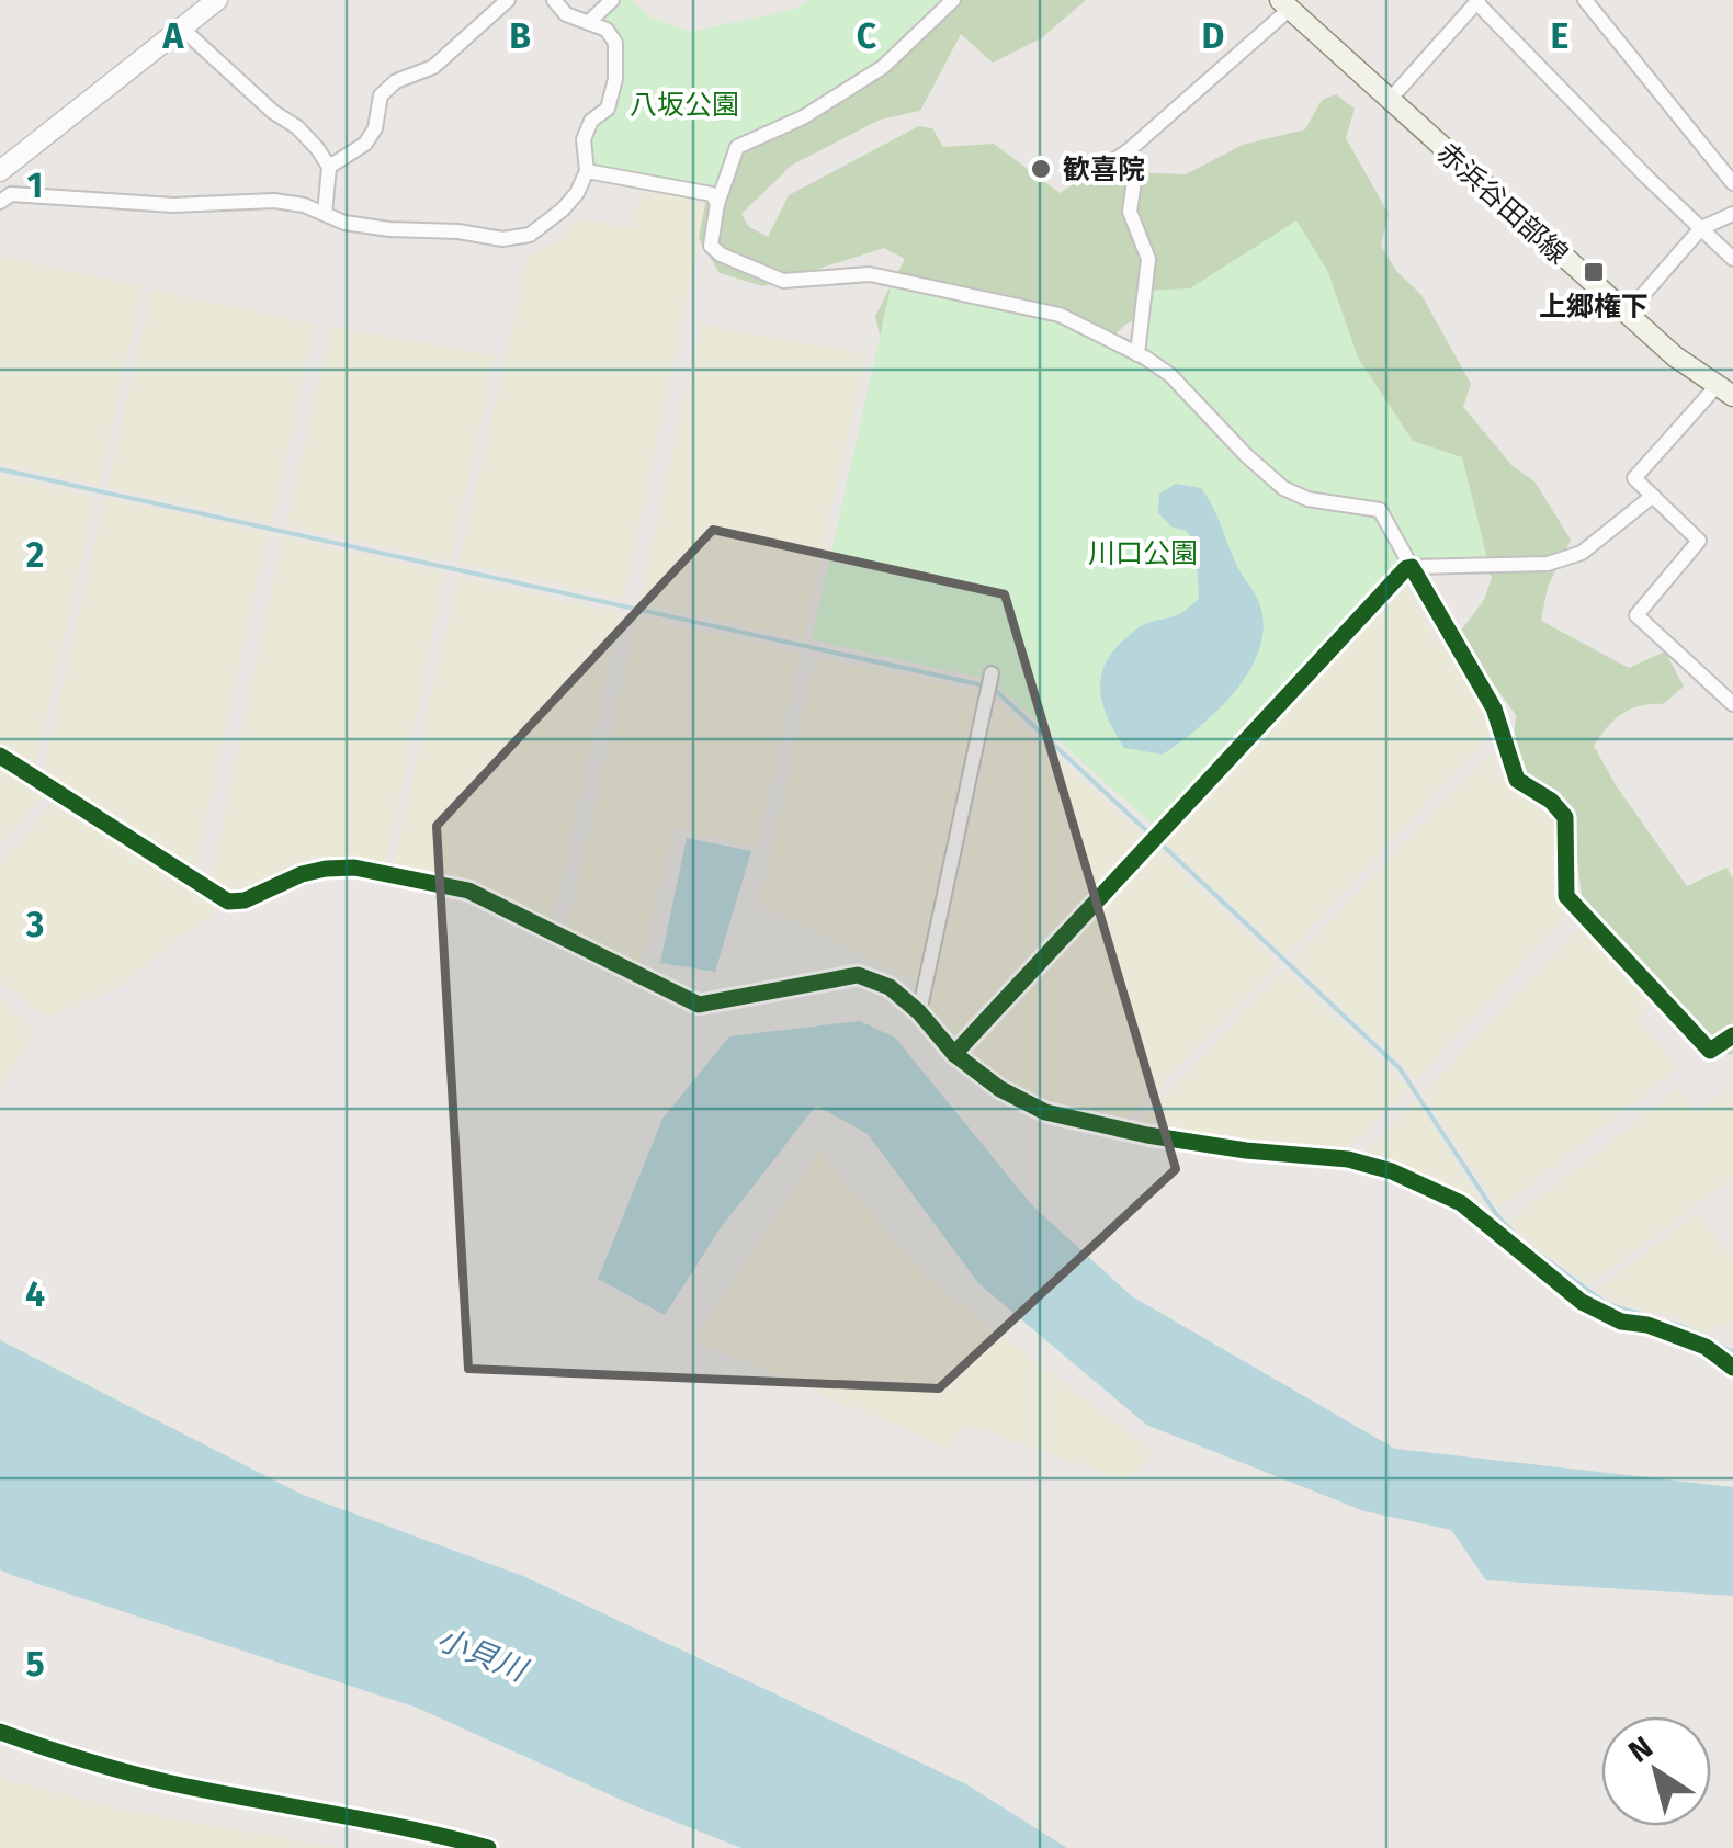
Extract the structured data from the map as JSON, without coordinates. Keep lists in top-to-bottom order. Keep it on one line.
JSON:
{"streets":{"main road":["赤浜谷田部線"]},"water":["小貝川"],"parks":["八坂公園","川口公園"],"places":{"other":["歓喜院"],"transit":["上郷権下"]},"north":"top left","grid":{"columns":["A","B","C","D","E"],"rows":["1","2","3","4","5"]}}
